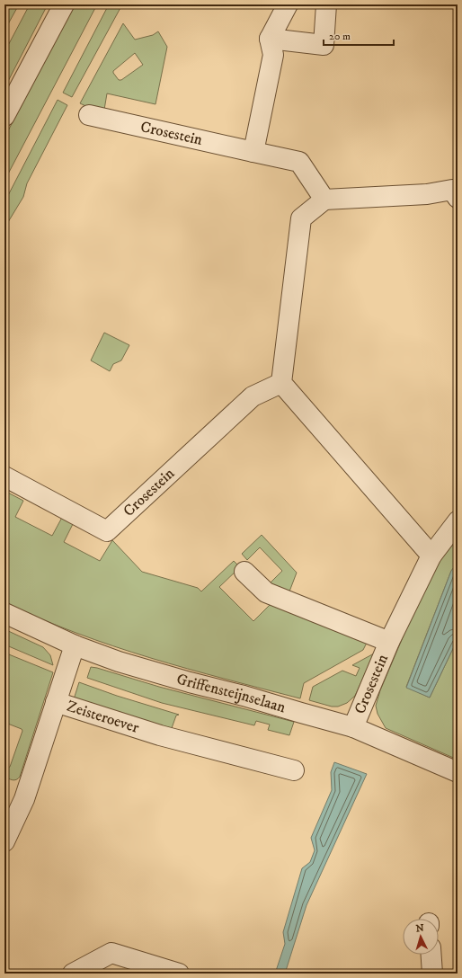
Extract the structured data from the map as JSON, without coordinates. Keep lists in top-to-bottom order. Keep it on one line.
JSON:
{"streets":{"street":["Crosestein","Griffensteijnselaan","Zeisteroever"]},"crossings":[["Crosestein","Griffensteijnselaan"]],"scale_bar":"20 m","north":"top"}
